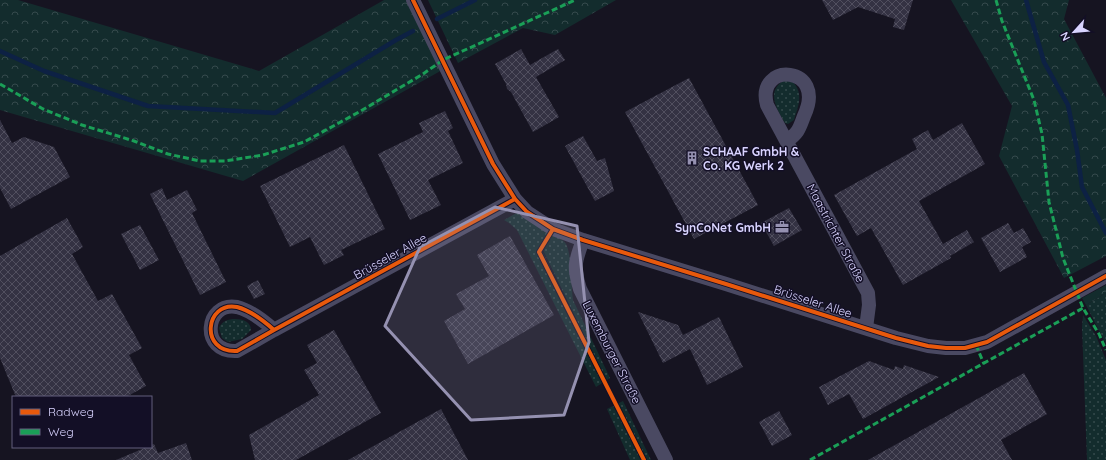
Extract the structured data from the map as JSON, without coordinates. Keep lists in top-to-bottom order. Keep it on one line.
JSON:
{"streets":{"street":["Maastrichter Straße","Brüsseler Allee","Luxemburger Straße"]},"crossings":[["Maastrichter Straße","Brüsseler Allee"],["Brüsseler Allee","Luxemburger Straße"]],"places":{"building":["SCHAAF GmbH & Co. KG Werk 2"],"office":["SynCoNet GmbH"]},"legend":["Radweg","Weg"],"north":"bottom left"}
